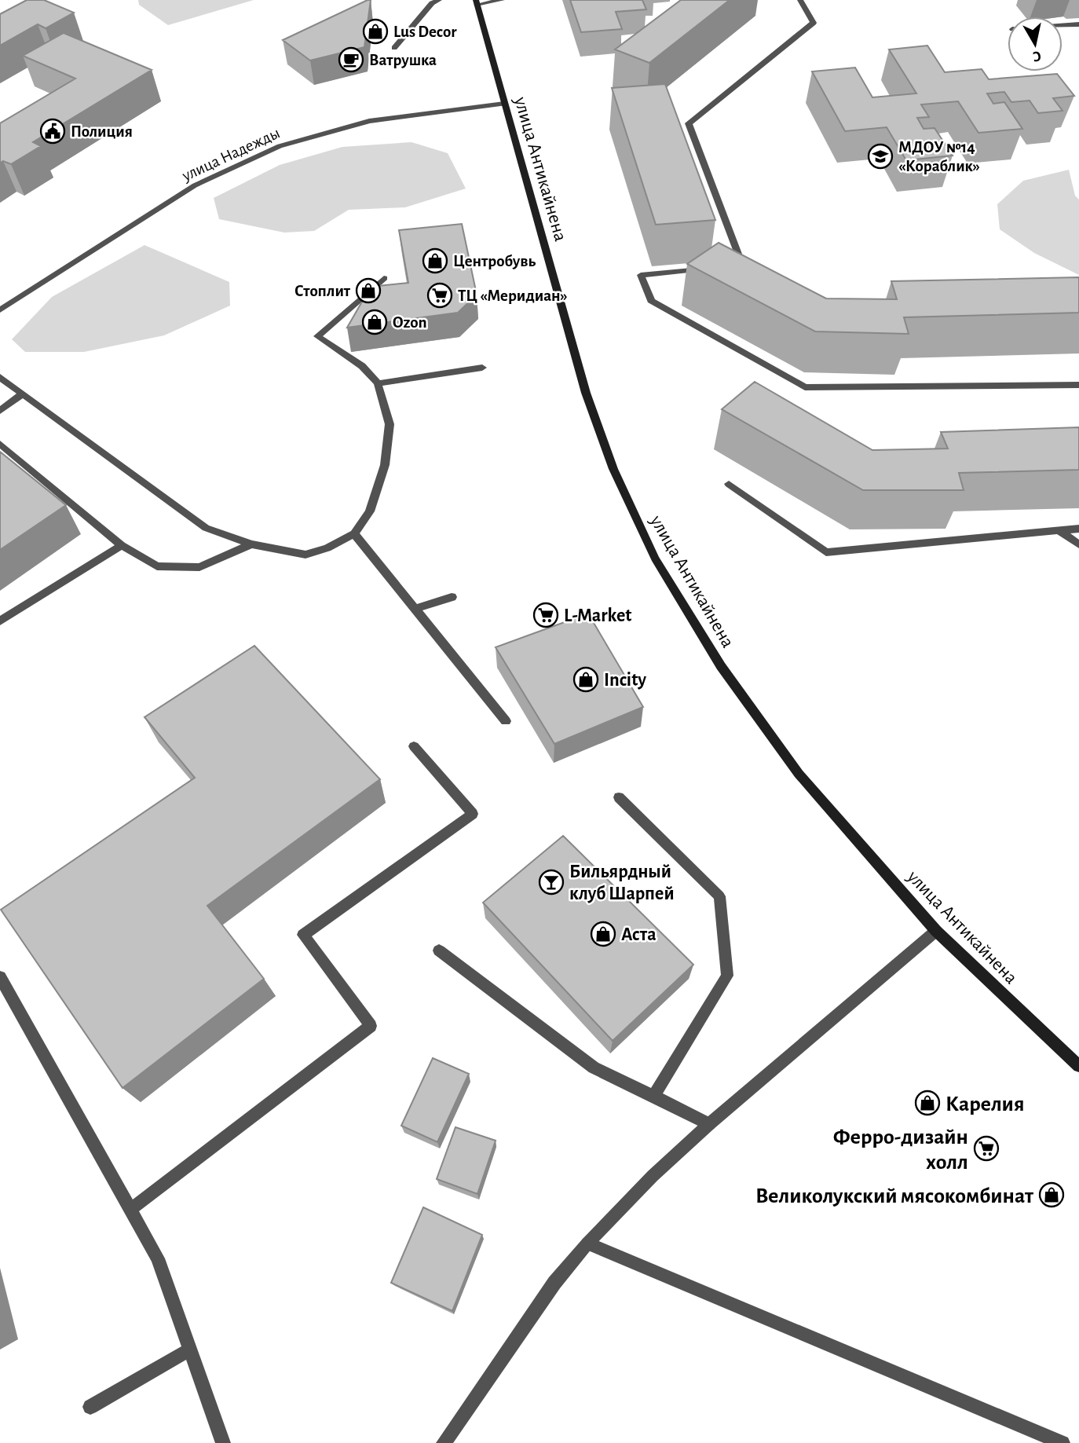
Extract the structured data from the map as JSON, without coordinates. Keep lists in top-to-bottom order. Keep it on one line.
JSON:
{"streets":{"main road":["улица Антикайнена"],"street":["улица Надежды"]},"crossings":[["улица Надежды","улица Антикайнена"]],"places":{"shop":["Lus Decor","Центробувь","Стоплит","Ozon","Incity","Аста","Карелия","Великолукский мясокомбинат"],"cafe":["Ватрушка"],"public building":["Полиция"],"school or university":["МДОУ №14 «Кораблик»"],"supermarket":["ТЦ «Меридиан»","L-Market","Ферро-дизайн холл"],"bar":["Бильярдный клуб Шарпей"]},"north":"bottom"}
